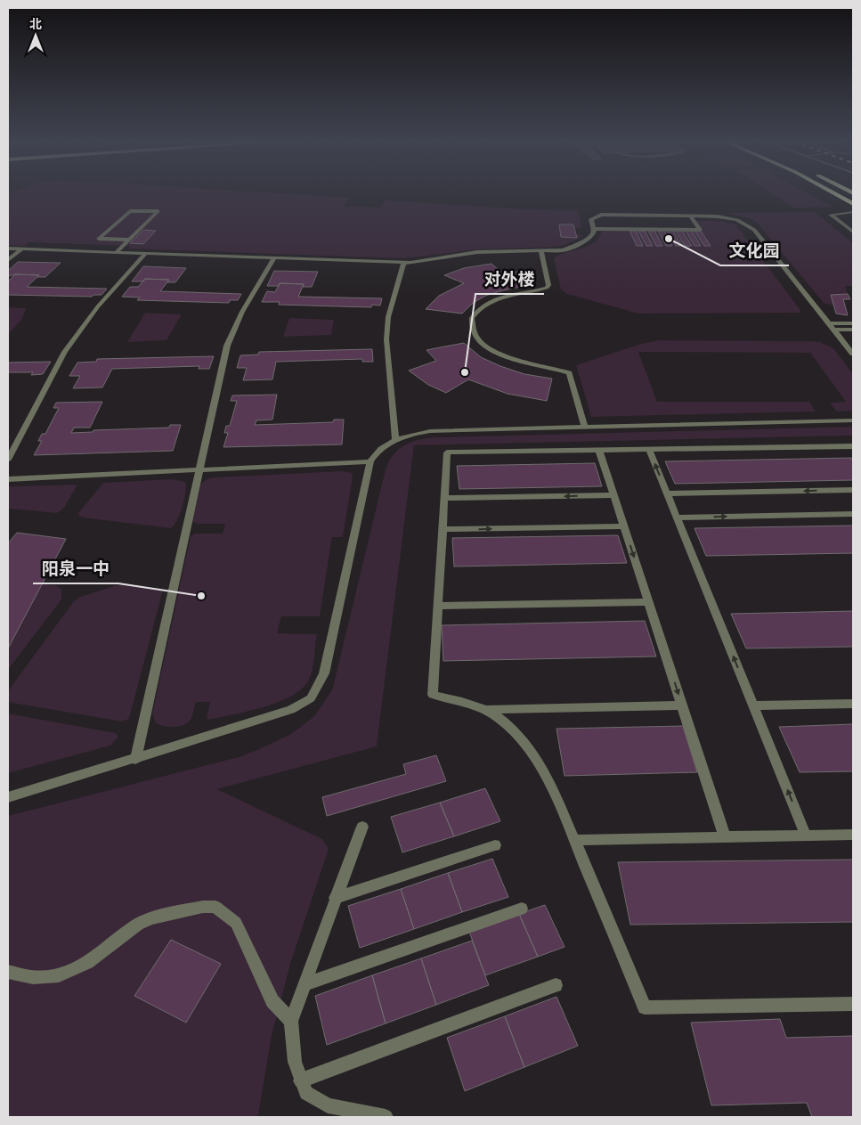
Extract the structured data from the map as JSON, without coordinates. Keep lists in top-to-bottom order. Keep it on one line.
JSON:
{"places":["文化园","对外楼","阳泉一中"],"north":"top"}
